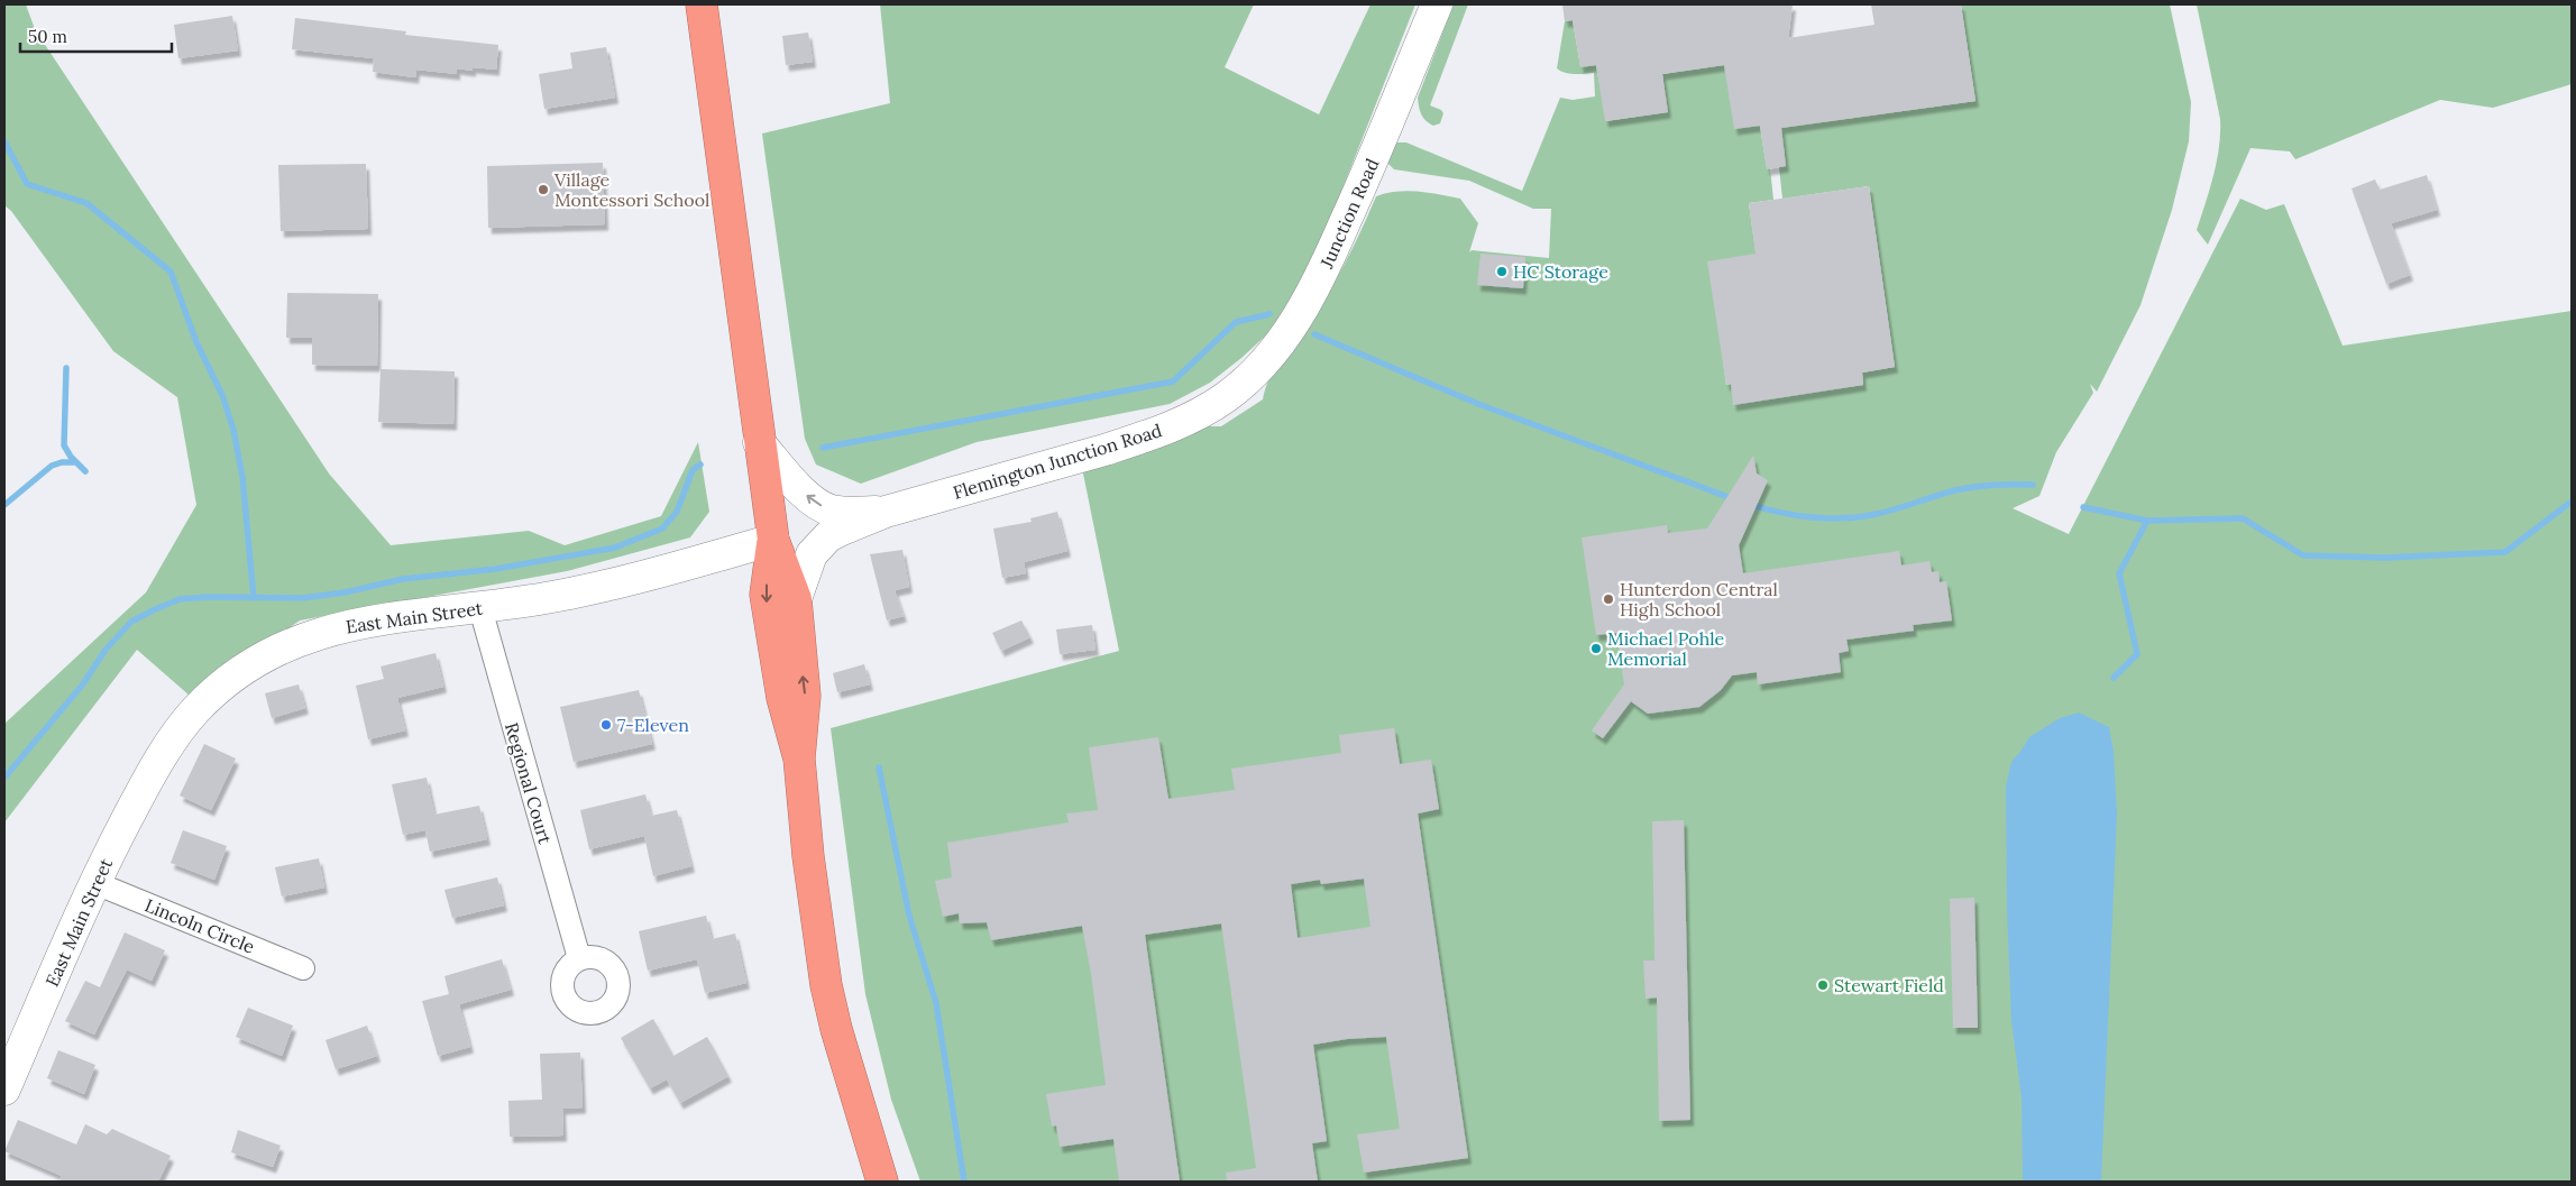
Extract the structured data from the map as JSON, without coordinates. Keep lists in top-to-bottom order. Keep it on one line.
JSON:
{"streets":{"street":["Junction Road","Flemington Junction Road","East Main Street","Regional Court","Lincoln Circle"]},"crossings":[["Junction Road","Flemington Junction Road"],["East Main Street","Regional Court"],["East Main Street","Lincoln Circle"]],"places":["Village Montessori School","HC Storage","Hunterdon Central High School","Michael Pohle Memorial","7-Eleven","Stewart Field"],"scale_bar":"50 m"}
